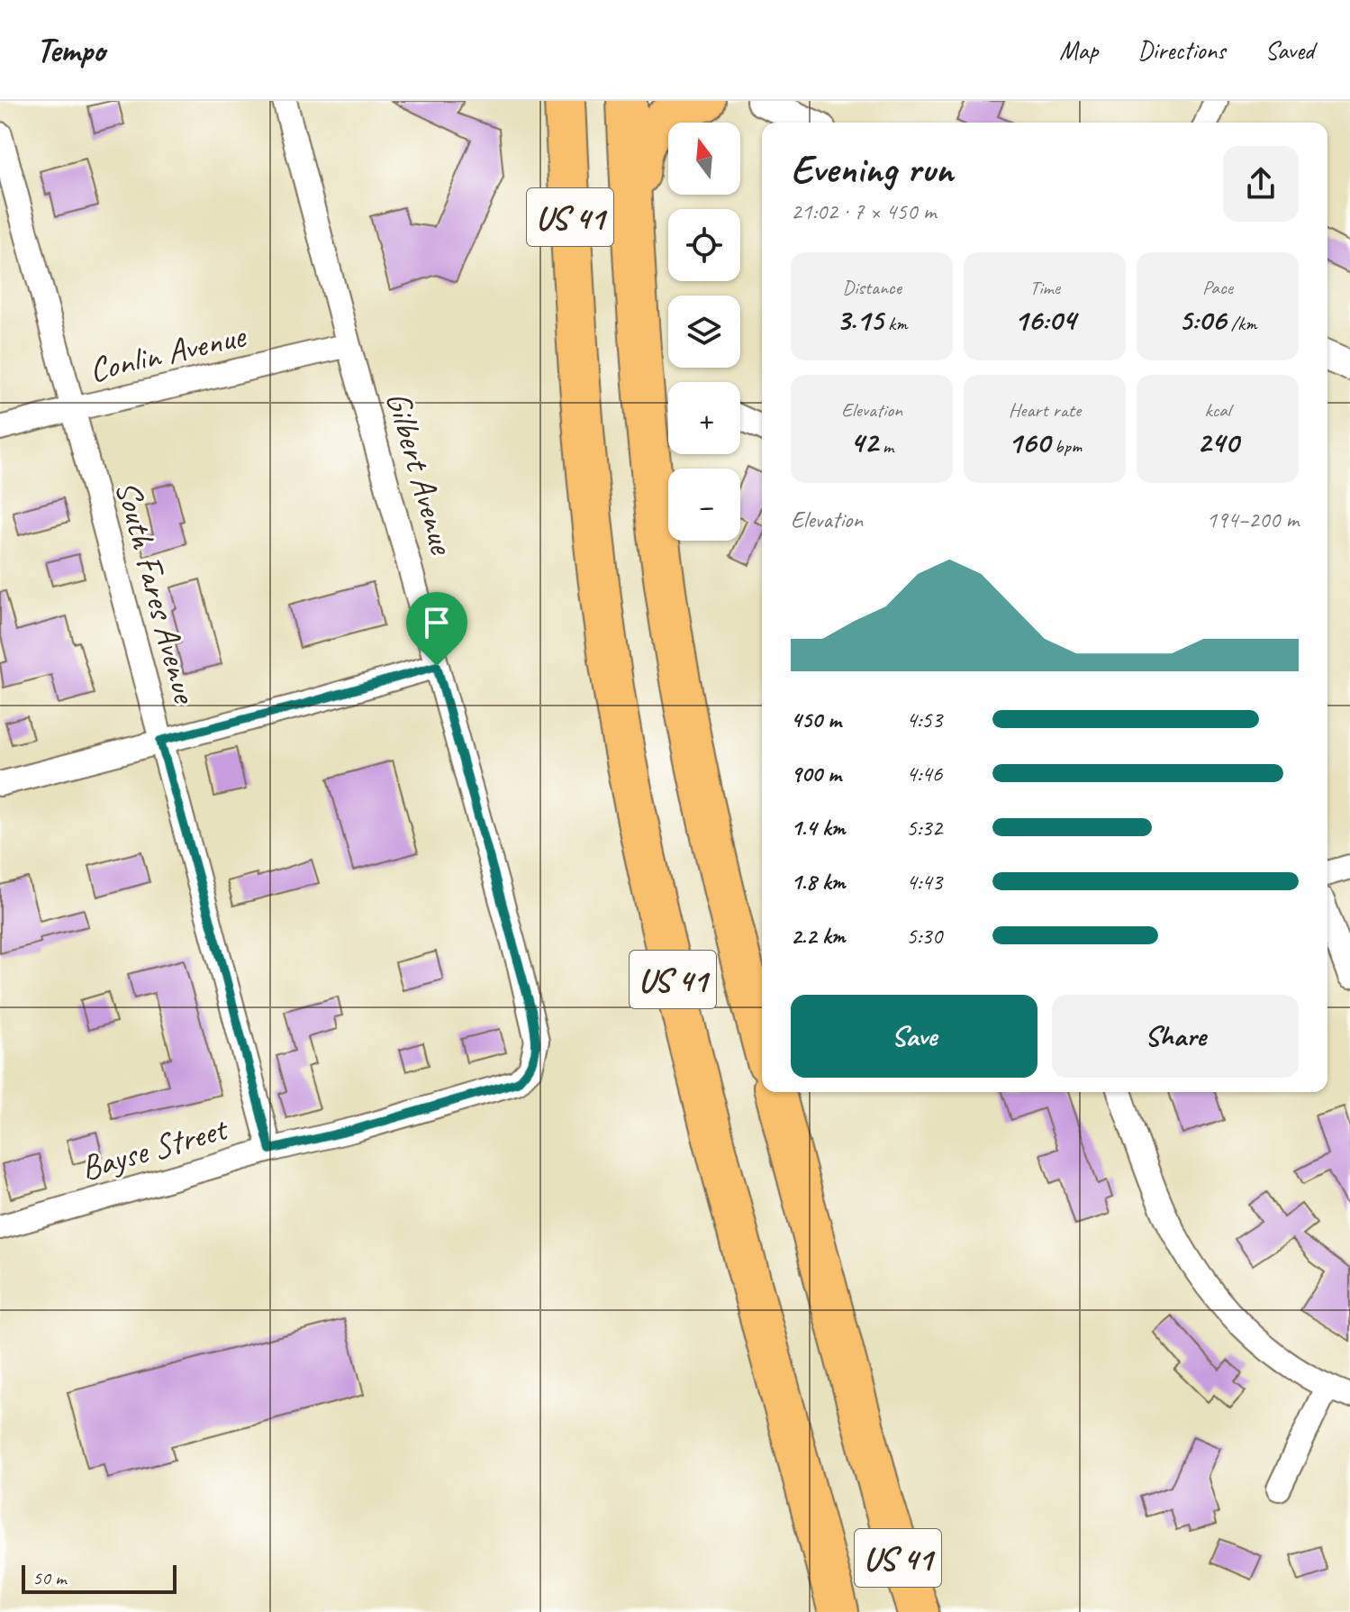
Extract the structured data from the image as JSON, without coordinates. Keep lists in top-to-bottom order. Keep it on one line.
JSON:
{"streets":{"highway":["US 41"],"street":["Conlin Avenue","Gilbert Avenue","South Fares Avenue","Bayse Street"]},"crossings":[["Conlin Avenue","Gilbert Avenue"],["Conlin Avenue","South Fares Avenue"],["Gilbert Avenue","Bayse Street"],["South Fares Avenue","Bayse Street"]],"scale_bar":"50 m","north":"top","page":{"header":"Tempo","nav":["Map","Directions","Saved"],"map_buttons":["+","−"],"heading":["Evening run","21:02 · 7 × 450 m"],"stats":[["Distance","3.15 km"],["Time","16:04"],["Pace","5:06 /km"],["Elevation","42 m"],["Heart rate","160 bpm"],["kcal","240"]],"chart":["Elevation","194–200 m"],"list":[{"name":"450 m","note":"4:53"},{"name":"900 m","note":"4:46"},{"name":"1.4 km","note":"5:32"},{"name":"1.8 km","note":"4:43"},{"name":"2.2 km","note":"5:30"}],"buttons":["Save","Share"],"scale":"50 m"}}
